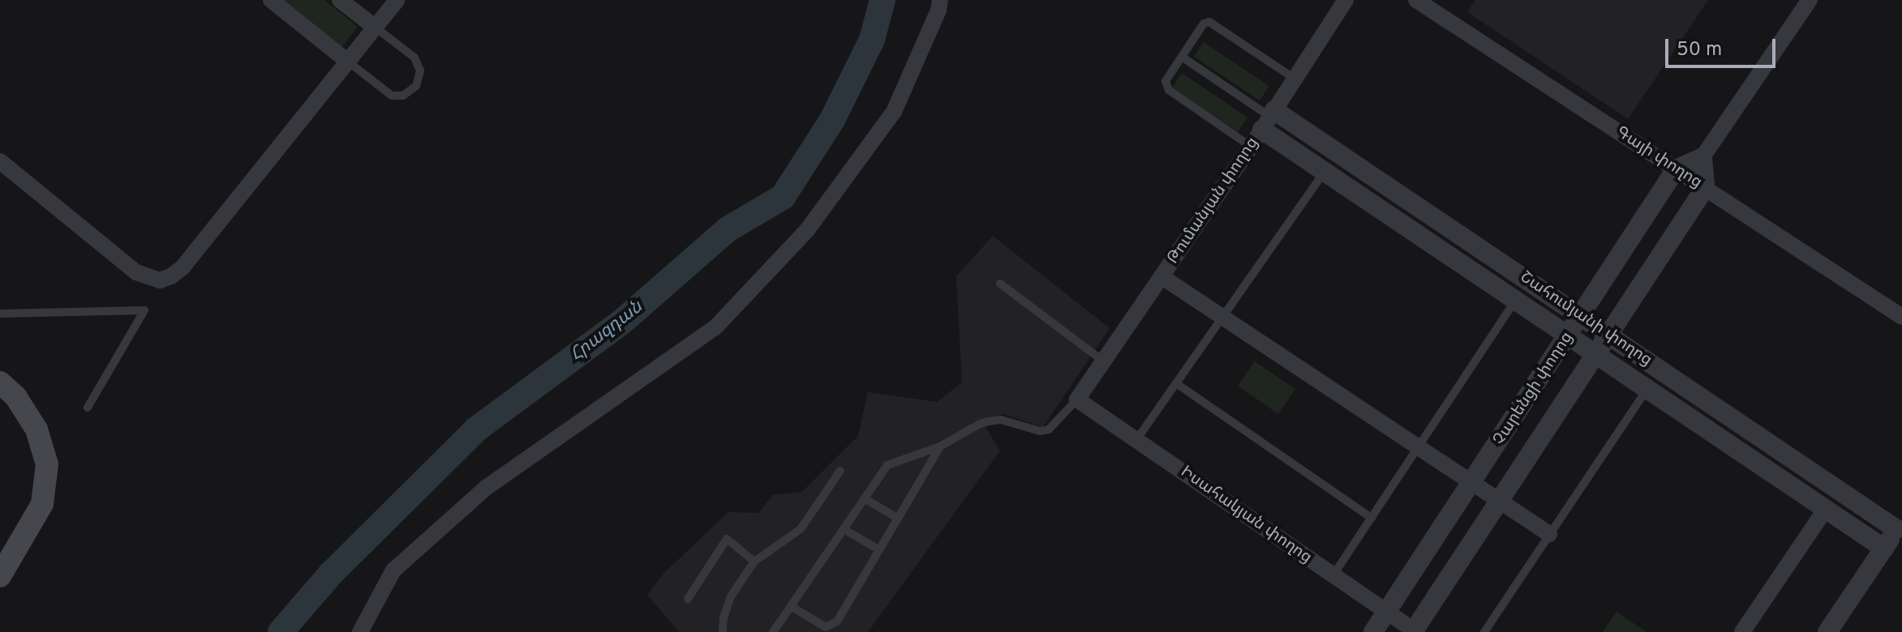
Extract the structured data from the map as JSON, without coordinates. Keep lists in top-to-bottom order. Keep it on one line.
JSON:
{"streets":{"street":["Գայի փողոց","Թումանյան փողոց","Շահումյանի փողոց","Չարենցի փողոց","Իսահակյան փողոց"]},"crossings":[["Գայի փողոց","Չարենցի փողոց"],["Թումանյան փողոց","Շահումյանի փողոց"],["Թումանյան փողոց","Իսահակյան փողոց"],["Շահումյանի փողոց","Չարենցի փողոց"],["Չարենցի փողոց","Իսահակյան փողոց"]],"water":["Հրազդան"],"scale_bar":"50 m"}
